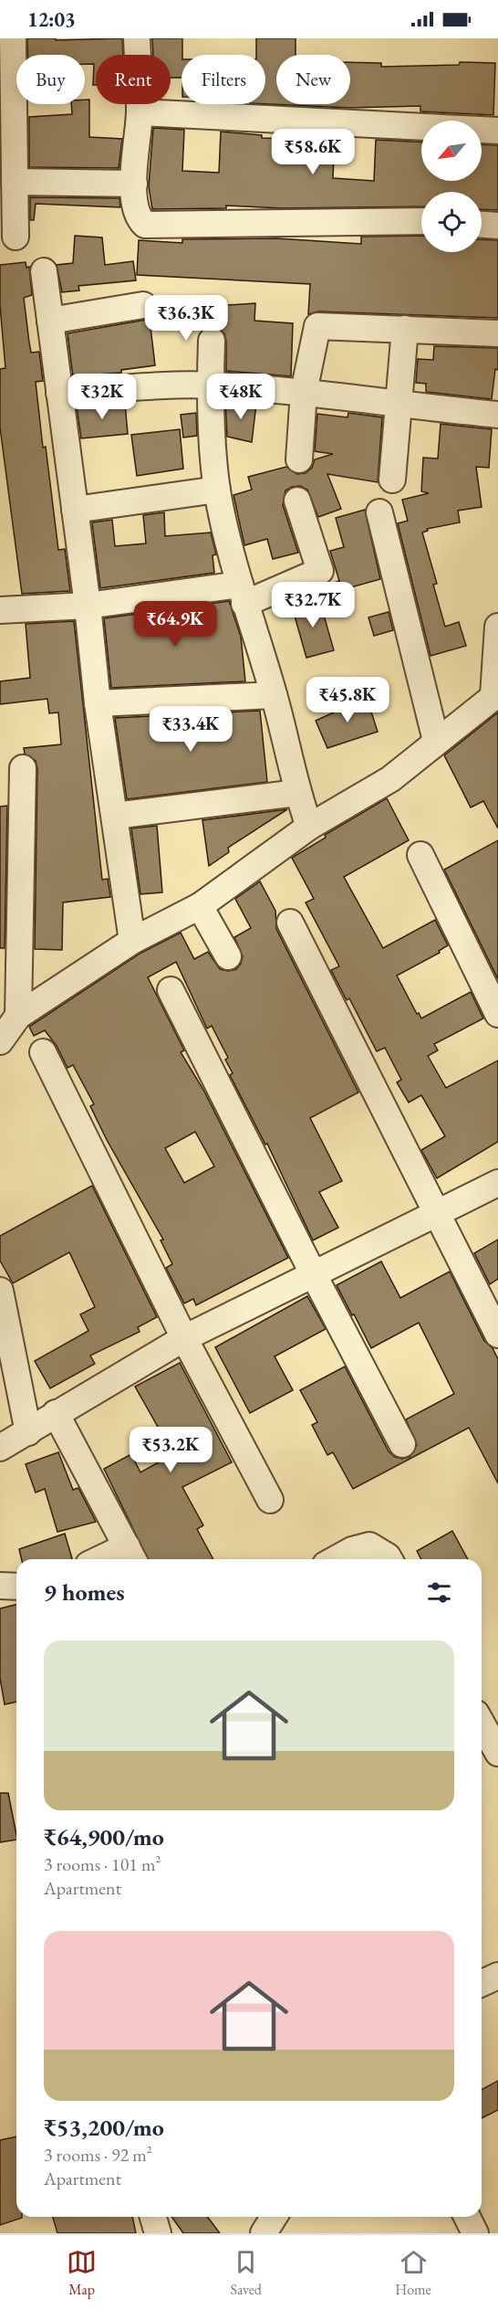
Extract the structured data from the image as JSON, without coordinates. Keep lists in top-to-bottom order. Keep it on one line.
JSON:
{"north":"bottom left","page":{"status":"12:03","chip":["Buy","Rent","Filters","New"],"price":["₹58.6K","₹36.3K","₹32K","₹48K","₹32.7K","₹64.9K","₹45.8K","₹33.4K","₹53.2K"],"heading":"9 homes","list":[{"name":"₹64,900/mo","note":"3 rooms · 101 m² · Apartment"},{"name":"₹53,200/mo","note":"3 rooms · 92 m² · Apartment"}],"tabs":["Map","Saved","Home"]}}
